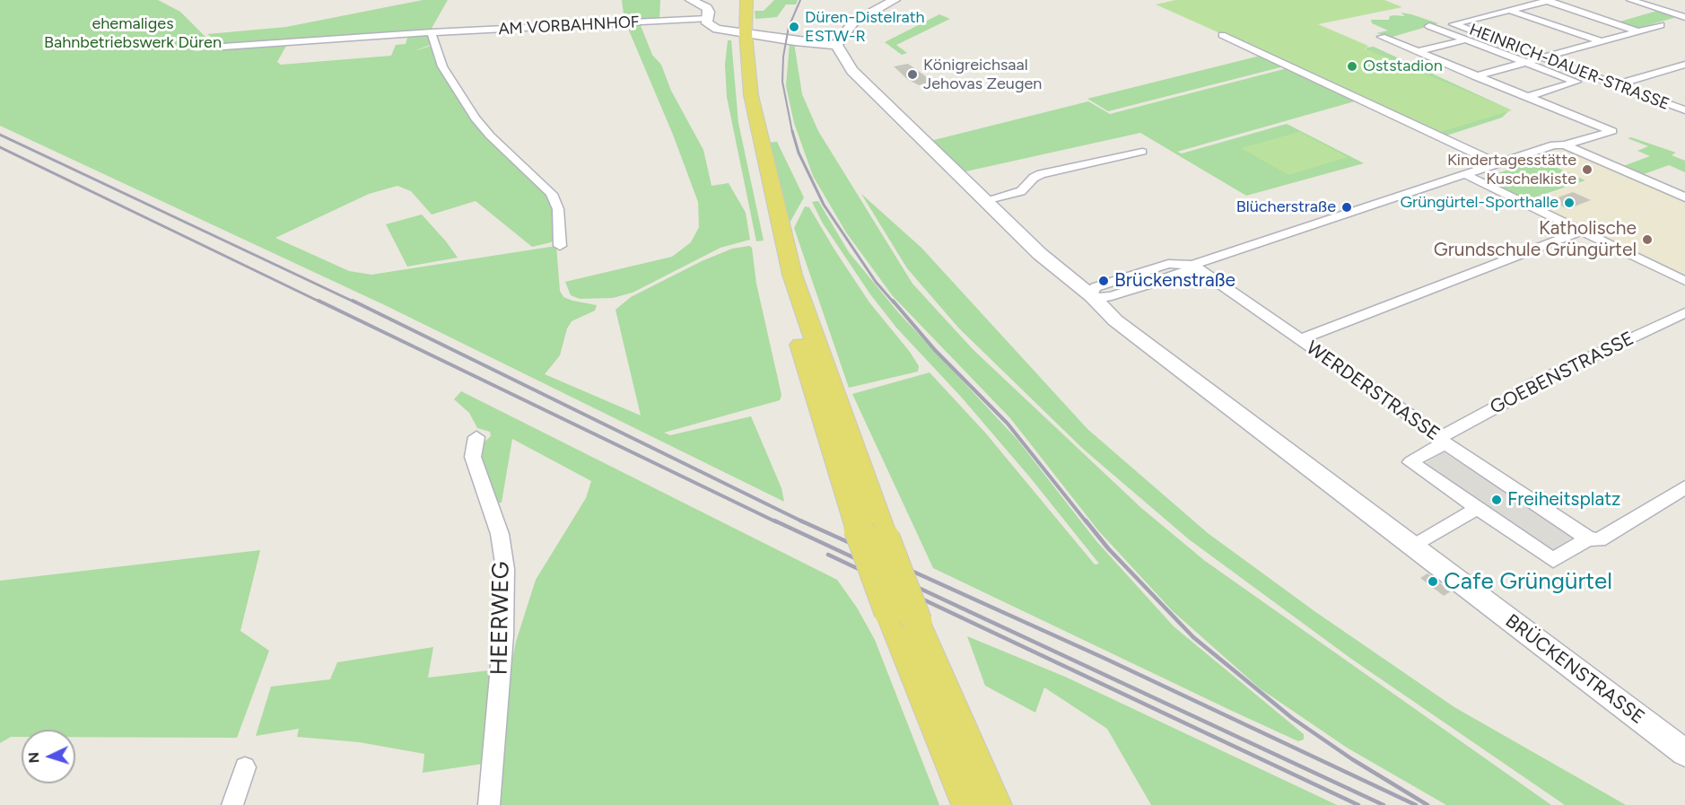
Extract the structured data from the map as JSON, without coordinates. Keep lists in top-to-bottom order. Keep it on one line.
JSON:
{"streets":{"street":["AM VORBAHNHOF","HEINRICH-DAUER-STRASSE","GOEBENSTRASSE","WERDERSTRASSE","HEERWEG","BRÜCKENSTRASSE"]},"crossings":[["GOEBENSTRASSE","WERDERSTRASSE"]],"parks":["ehemaliges Bahnbetriebswerk Düren"],"places":["Düren-Distelrath ESTW-R","Oststadion","Königreichsaal Jehovas Zeugen","Kindertagesstätte Kuschelkiste","Grüngürtel-Sporthalle","Blücherstraße","Katholische Grundschule Grüngürtel","Brückenstraße","Freiheitsplatz","Cafe Grüngürtel"],"north":"left"}
